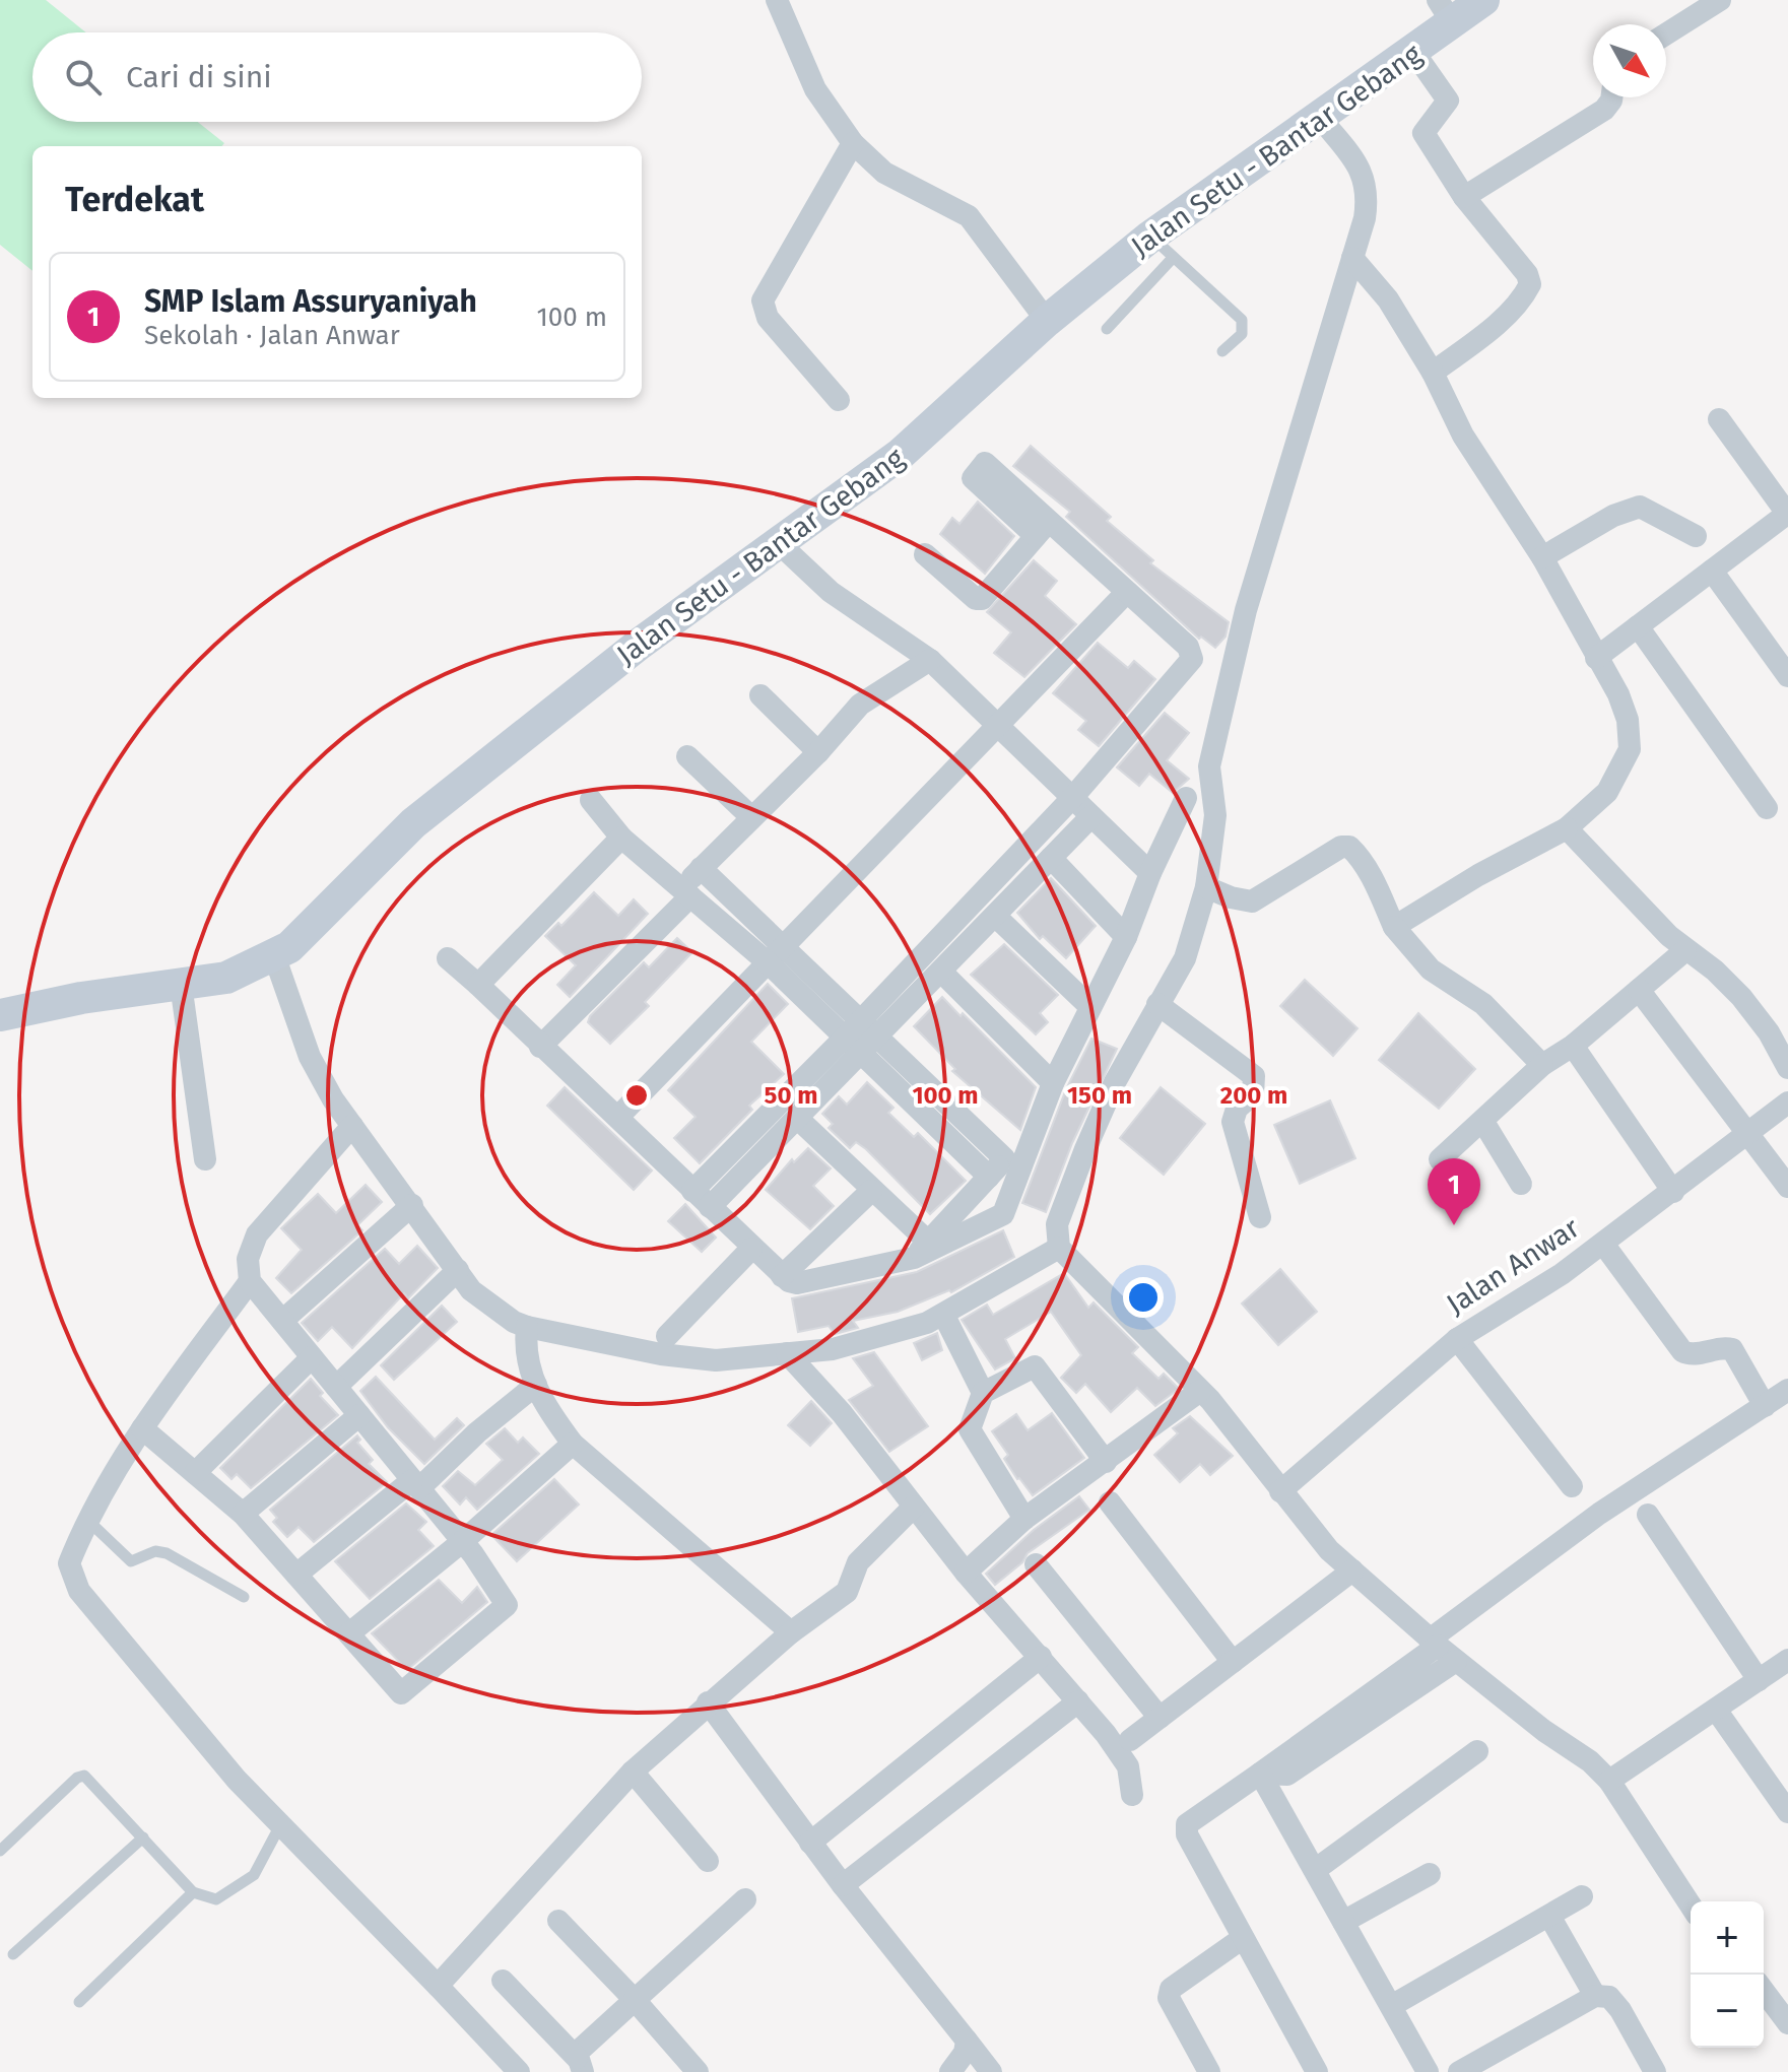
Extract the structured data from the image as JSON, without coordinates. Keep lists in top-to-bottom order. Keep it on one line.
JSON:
{"streets":{"main road":["Jalan Setu - Bantar Gebang"],"street":["Jalan Anwar"]},"north":"bottom right","page":{"search":"Cari di sini","heading":"Terdekat","list":[{"mark":"1","name":"SMP Islam Assuryaniyah","note":"Sekolah · Jalan Anwar","value":"100 m"}],"pins":"1","map_buttons":["+","−"]},"rings":["50 m","100 m","150 m","200 m"]}
